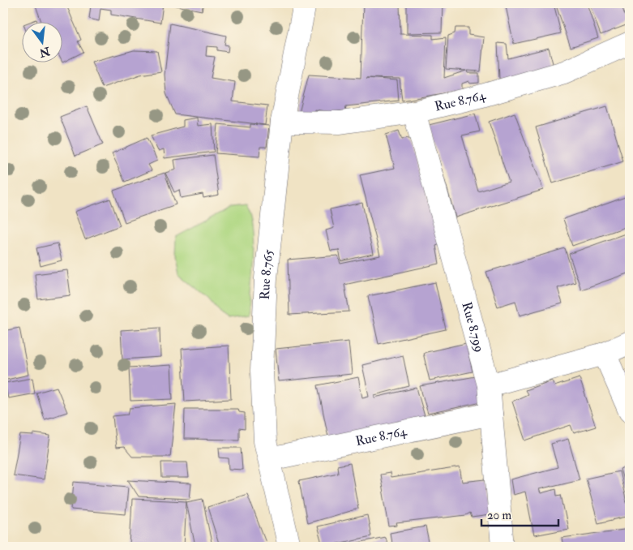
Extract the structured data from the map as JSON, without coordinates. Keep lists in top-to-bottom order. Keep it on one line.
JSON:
{"streets":{"street":["Rue 8.764","Rue 8.765","Rue 8.799"]},"crossings":[["Rue 8.764","Rue 8.765"],["Rue 8.764","Rue 8.799"]],"scale_bar":"20 m","north":"bottom"}
